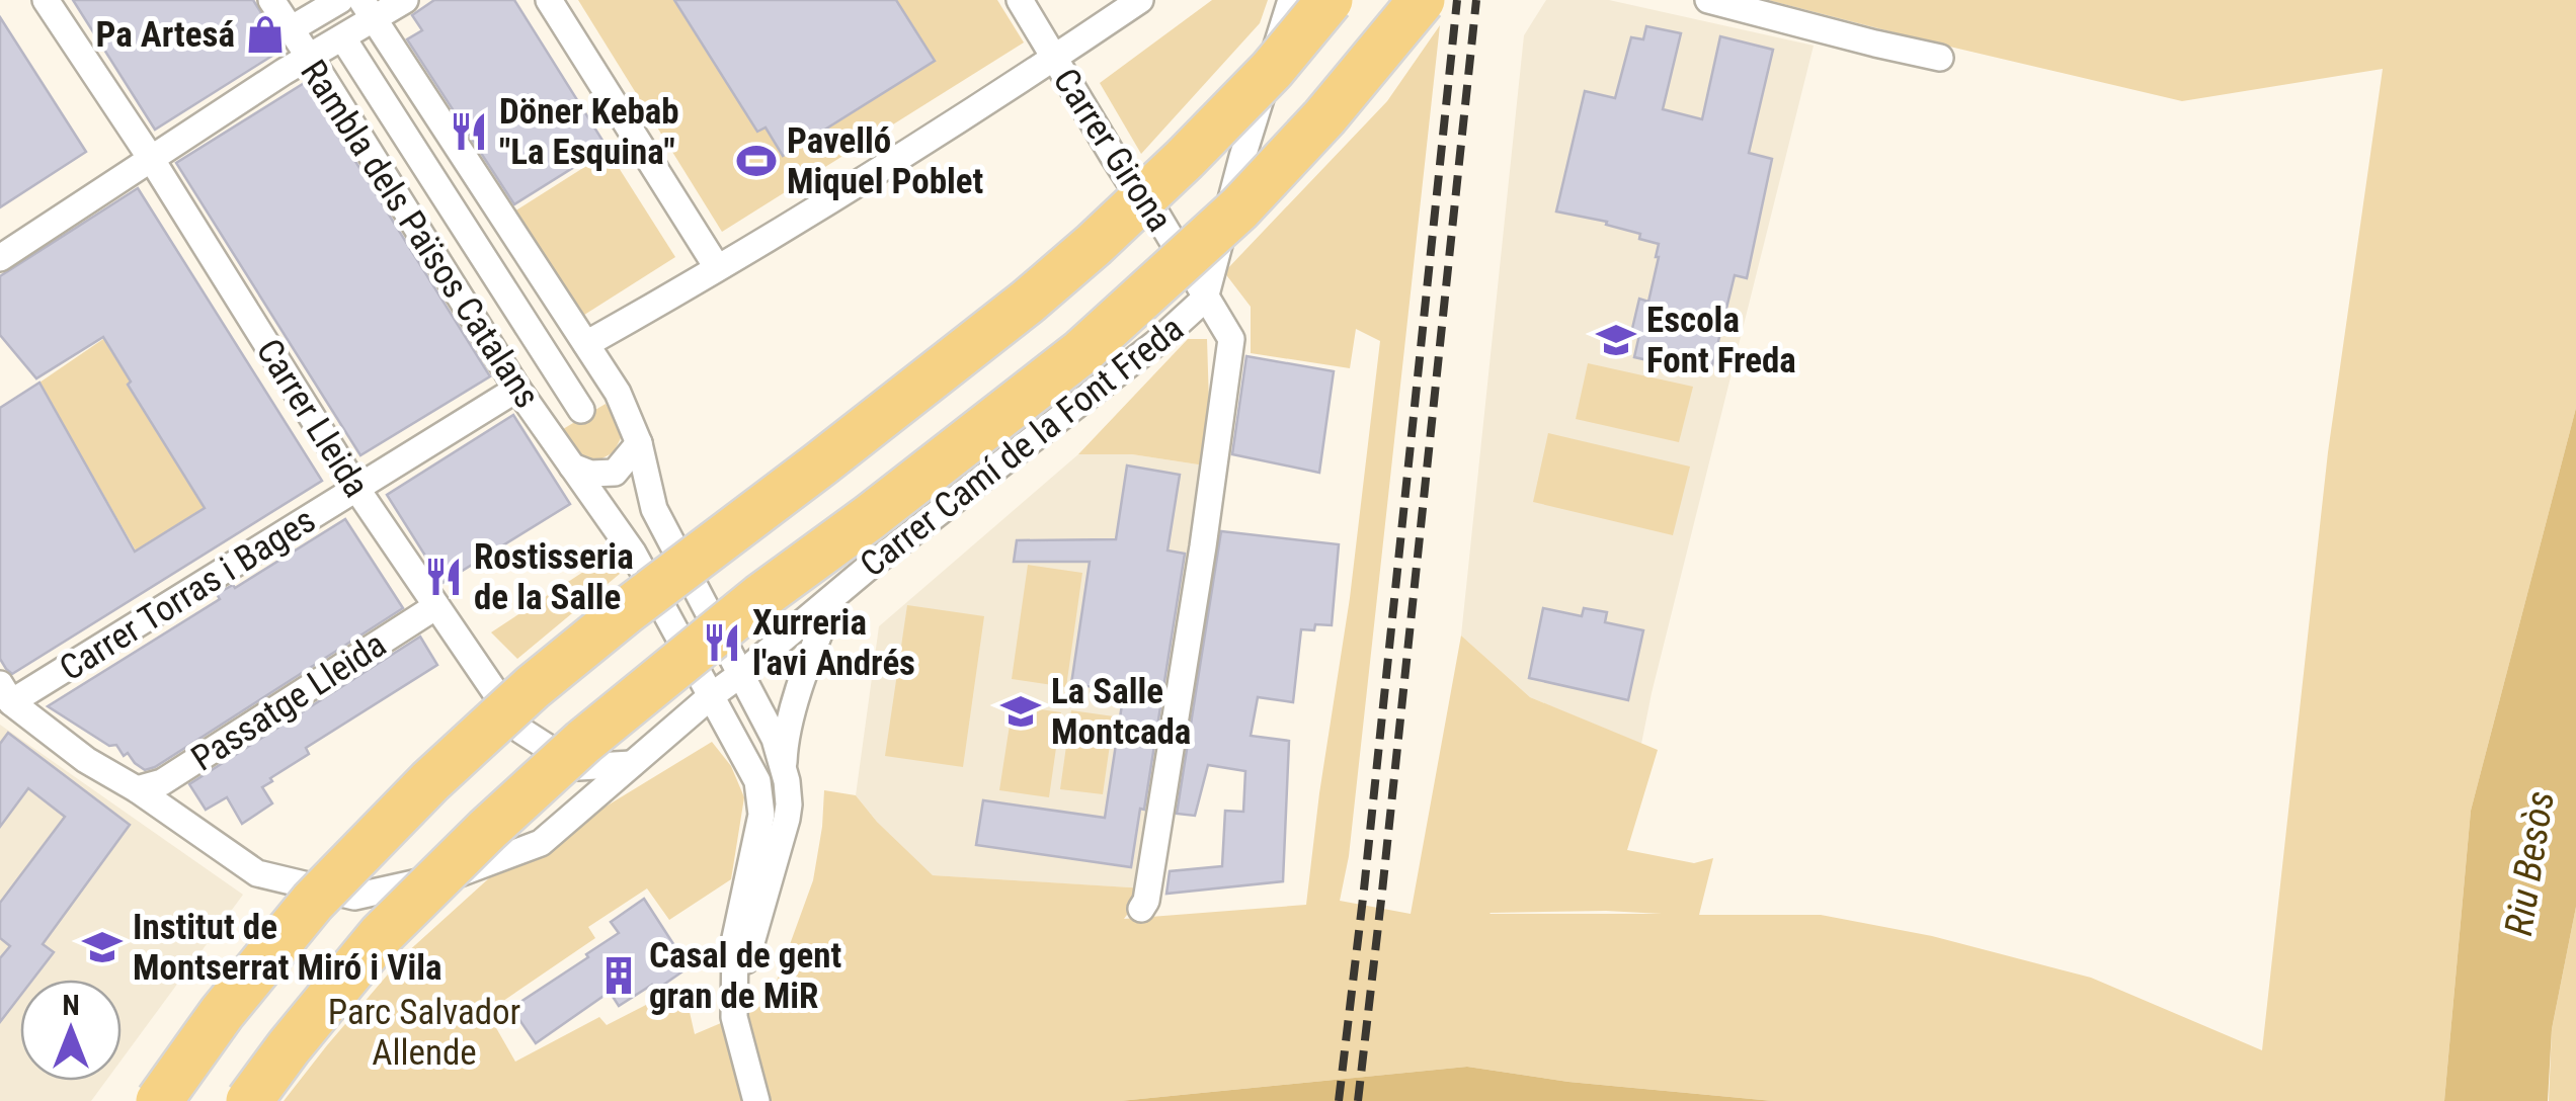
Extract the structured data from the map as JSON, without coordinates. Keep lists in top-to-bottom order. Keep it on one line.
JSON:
{"streets":{"street":["Carrer Girona","Rambla dels Països Catalans","Carrer Lleida","Carrer Camí de la Font Freda","Carrer Torras i Bages","Passatge Lleida"]},"crossings":[["Carrer Girona","Carrer Camí de la Font Freda"],["Rambla dels Països Catalans","Carrer Camí de la Font Freda"],["Rambla dels Països Catalans","Carrer Torras i Bages"],["Carrer Lleida","Carrer Camí de la Font Freda"],["Carrer Lleida","Carrer Torras i Bages"],["Carrer Lleida","Passatge Lleida"],["Carrer Camí de la Font Freda","Carrer Torras i Bages"],["Carrer Camí de la Font Freda","Passatge Lleida"]],"water":["Riu Besòs"],"parks":["Parc Salvador Allende"],"places":{"shop":["Pa Artesá"],"restaurant":["Döner Kebab \"La Esquina\"","Rostisseria de la Salle","Xurreria l'avi Andrés"],"sports":["Pavelló Miquel Poblet"],"school or university":["Escola Font Freda","La Salle Montcada","Institut de Montserrat Miró i Vila"],"building":["Casal de gent gran de MiR"]},"north":"top"}
